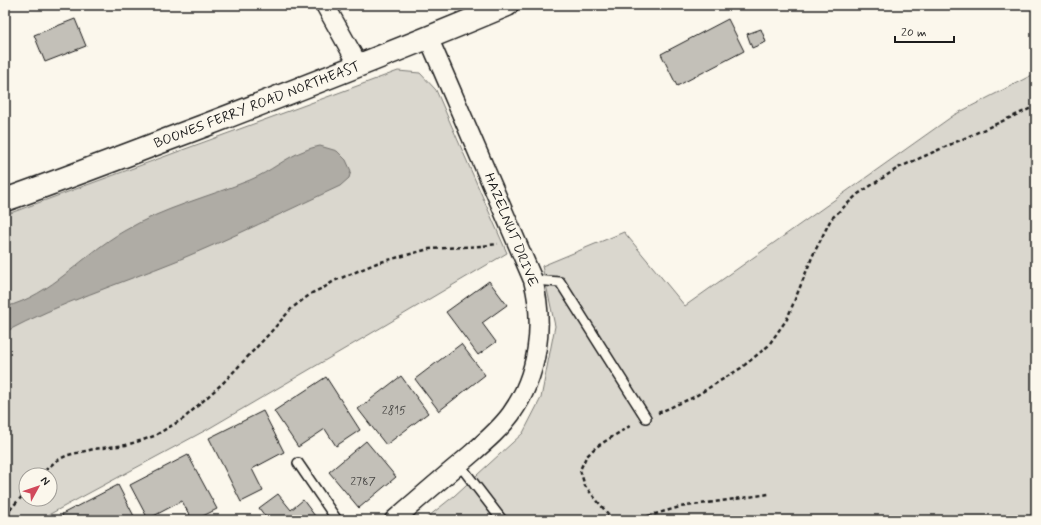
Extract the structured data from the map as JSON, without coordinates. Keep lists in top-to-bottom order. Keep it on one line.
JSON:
{"streets":{"main road":["BOONES FERRY ROAD NORTHEAST"],"street":["HAZELNUT DRIVE"]},"crossings":[["BOONES FERRY ROAD NORTHEAST","HAZELNUT DRIVE"]],"house_numbers":["2815","2787"],"scale_bar":"20 m","north":"top right"}
